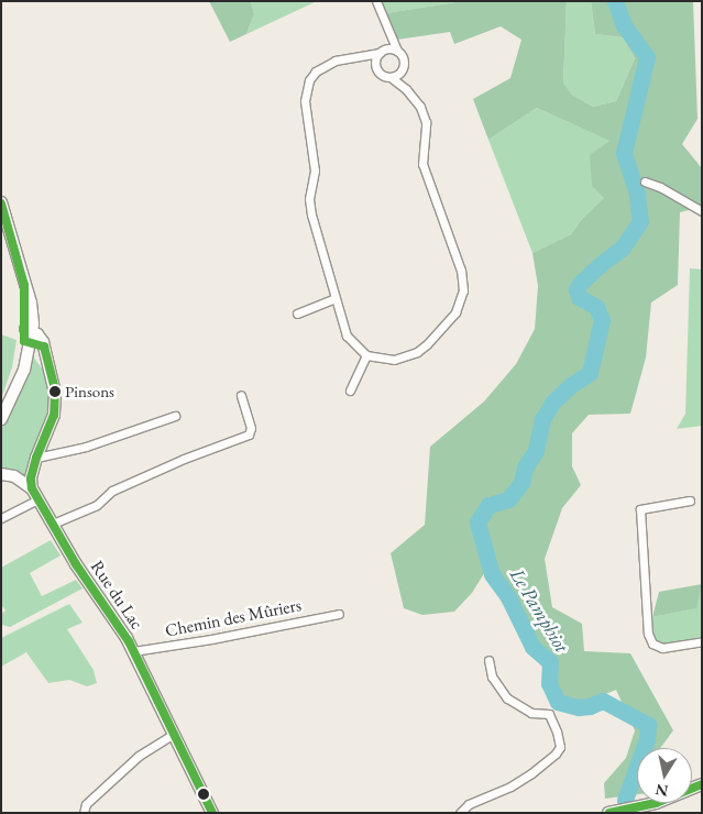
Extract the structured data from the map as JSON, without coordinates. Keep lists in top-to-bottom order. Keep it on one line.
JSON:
{"streets":{"street":["Rue du Lac","Chemin des Mûriers"]},"crossings":[["Rue du Lac","Chemin des Mûriers"]],"water":["Le Pamphiot"],"places":["Pinsons"],"north":"bottom"}
